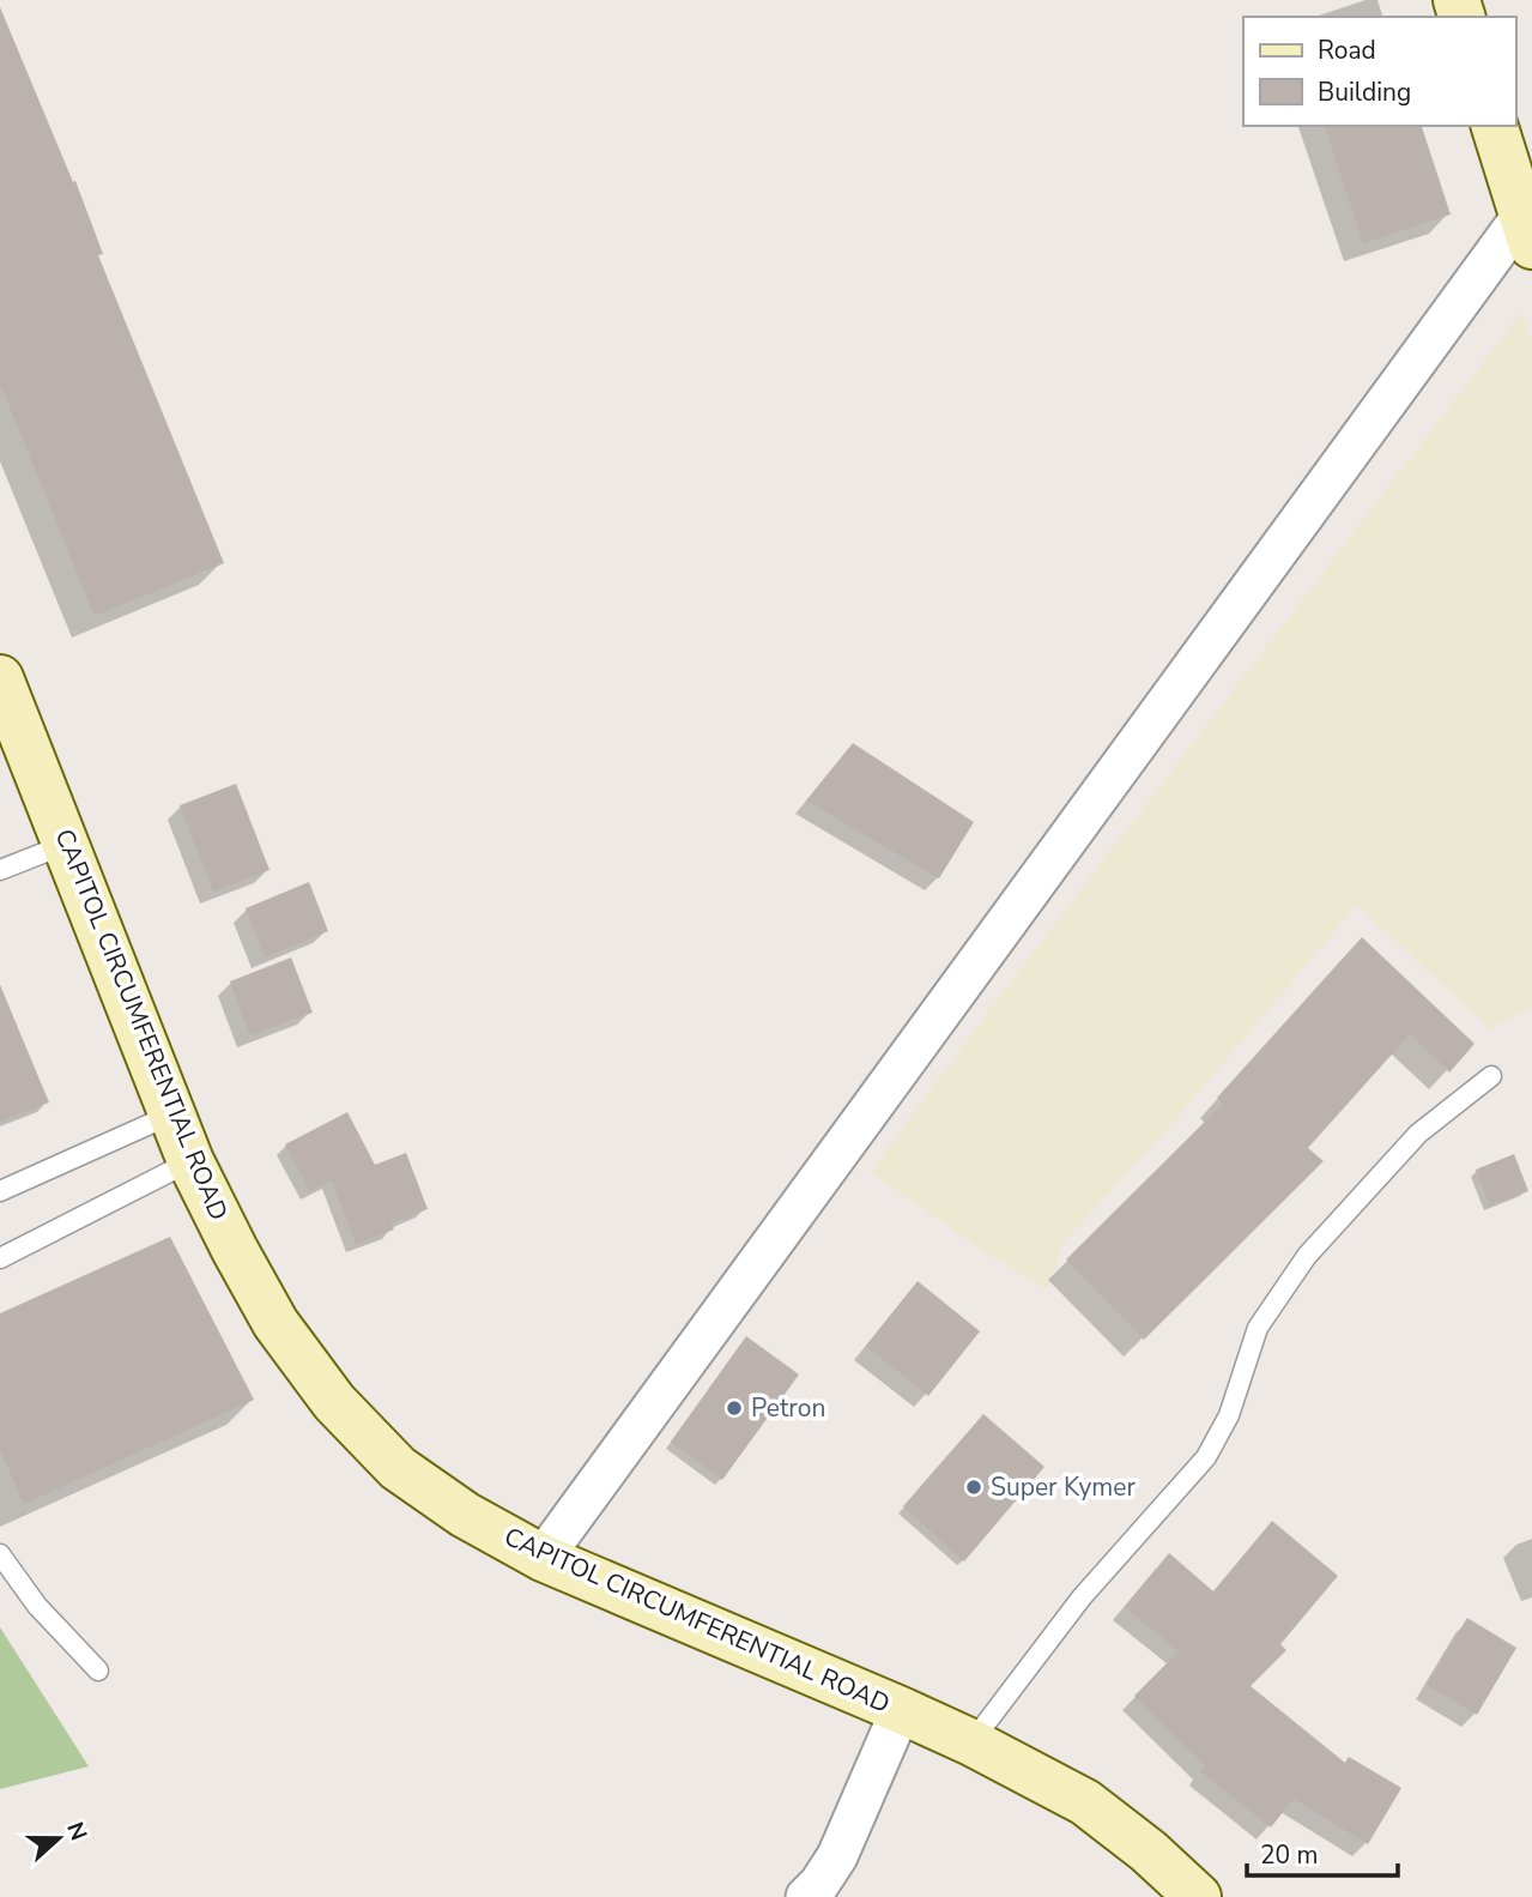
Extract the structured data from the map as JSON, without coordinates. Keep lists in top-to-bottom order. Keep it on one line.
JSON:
{"streets":{"main road":["CAPITOL CIRCUMFERENTIAL ROAD"]},"places":["Petron","Super Kymer"],"legend":["Road","Building"],"scale_bar":"20 m","north":"right"}
